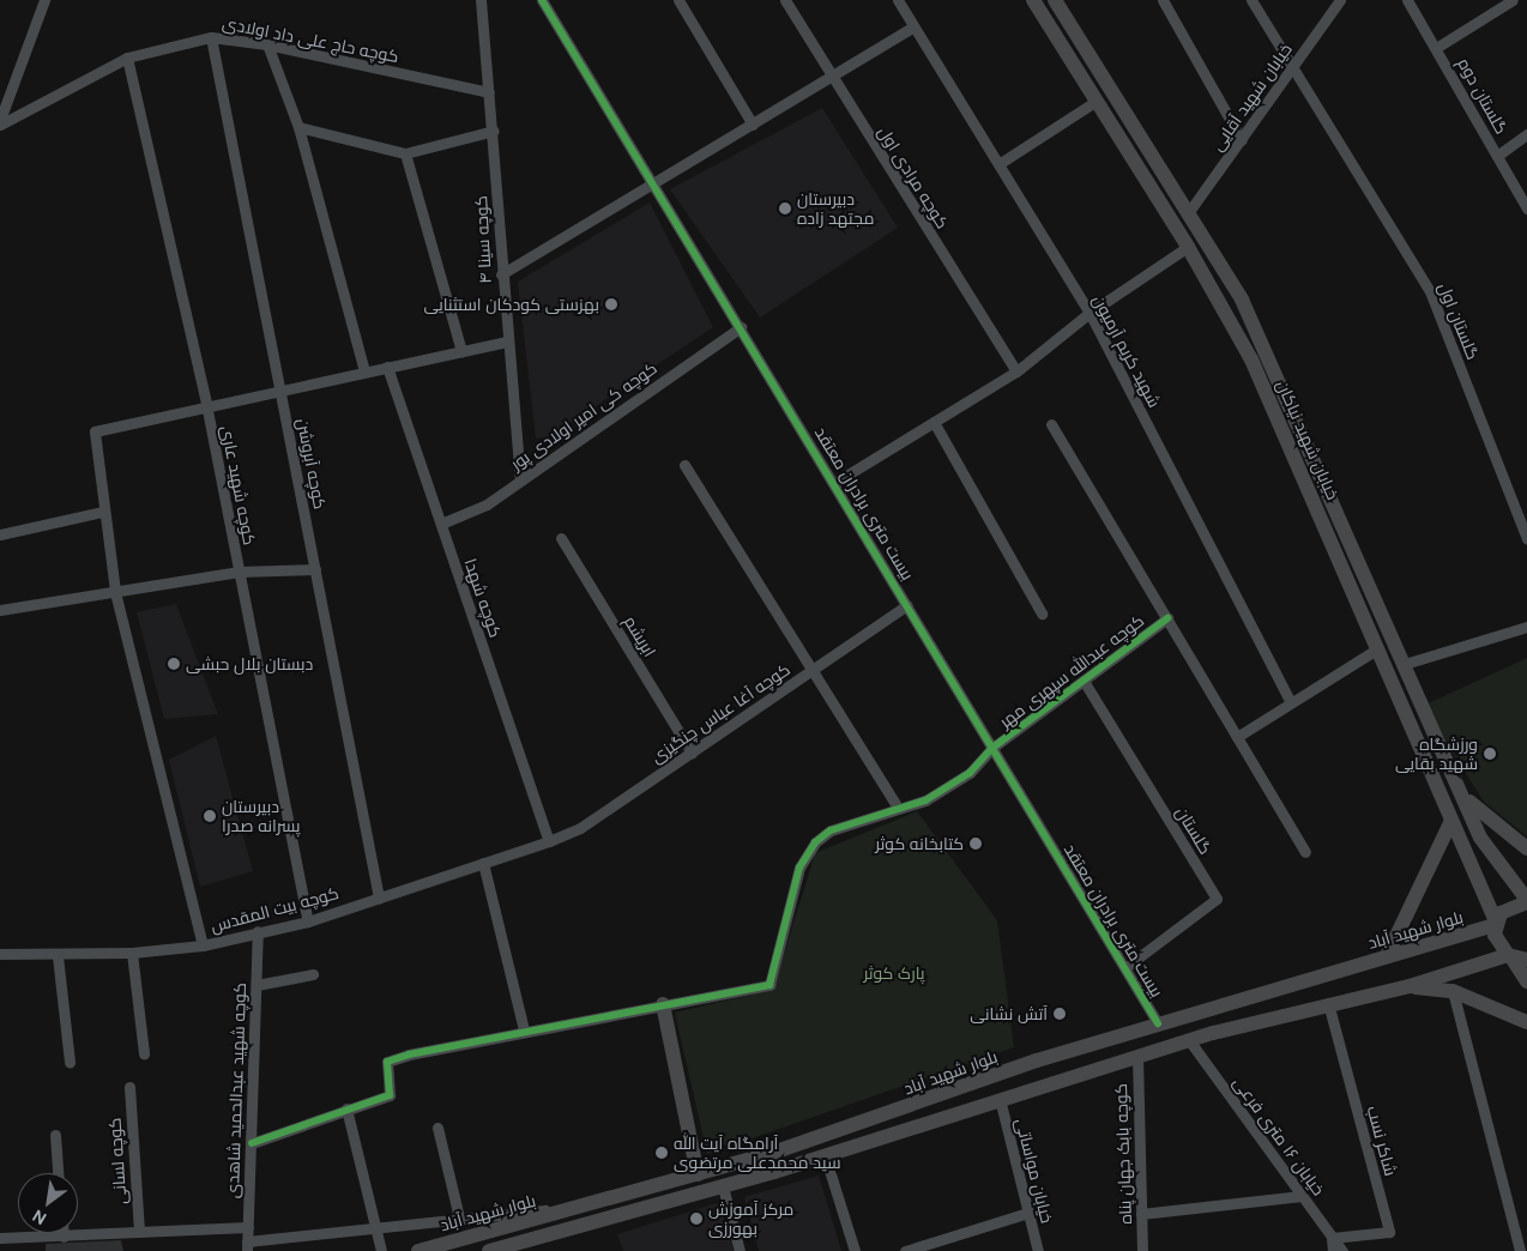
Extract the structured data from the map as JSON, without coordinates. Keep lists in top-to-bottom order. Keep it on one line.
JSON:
{"streets":{"main road":["خیابان شهید نیاکان","بلوار شهید آباد"],"street":["کوچه حاج علی داد اولادی","گلستان دوم","خیابان شهید آقایی","کوچه مرادی اول","کوچه سینا ۴","گلستان اول","شهید کریم آرمیون","کوچه کی امیر اولادی پور","کوچه آبروشن","کوچه شهید عاری","بیست متری برادران معتقد","کوچه شهدا","ابریشم","کوچه عبدالله سپهری مهر","کوچه آغا عباس چنگیزی","گلستان","کوچه بیت المقدس","کوچه شهید عبدالحمید شاهدی","خیابان ۱۶ متری فرعی","شاکر نسب","کوچه بابک جهان پناه","کوچه لسانی","خیابان مواساتی"]},"crossings":[["کوچه حاج علی داد اولادی","کوچه سینا ۴"],["کوچه حاج علی داد اولادی","کوچه آبروشن"],["کوچه حاج علی داد اولادی","کوچه شهید عاری"],["خیابان شهید آقایی","گلستان اول"],["خیابان شهید آقایی","خیابان شهید نیاکان"],["کوچه سینا ۴","کوچه کی امیر اولادی پور"],["کوچه کی امیر اولادی پور","بیست متری برادران معتقد"],["کوچه کی امیر اولادی پور","کوچه شهدا"],["خیابان شهید نیاکان","بلوار شهید آباد"],["کوچه آبروشن","کوچه بیت المقدس"],["کوچه شهید عاری","کوچه بیت المقدس"],["بیست متری برادران معتقد","کوچه عبدالله سپهری مهر"],["بیست متری برادران معتقد","کوچه آغا عباس چنگیزی"],["بیست متری برادران معتقد","گلستان"],["بیست متری برادران معتقد","بلوار شهید آباد"],["کوچه شهدا","کوچه آغا عباس چنگیزی"],["کوچه شهدا","کوچه بیت المقدس"],["ابریشم","کوچه آغا عباس چنگیزی"],["کوچه عبدالله سپهری مهر","گلستان"],["کوچه آغا عباس چنگیزی","کوچه بیت المقدس"],["کوچه بیت المقدس","کوچه شهید عبدالحمید شاهدی"],["خیابان ۱۶ متری فرعی","شاکر نسب"]],"parks":["پارک کوثر"],"places":["دبیرستان مجتهد زاده","بهزستی کودکان استثنایی","دبستان بلال حبشی","ورزشگاه شهید بقایی","دبیرستان پسرانه صدرا","کتابخانه کوثر","آتش نشانی","آرامگاه آیت الله سید محمدعلی مرتضوی","مرکز آموزش بهورزی"],"north":"bottom left"}
